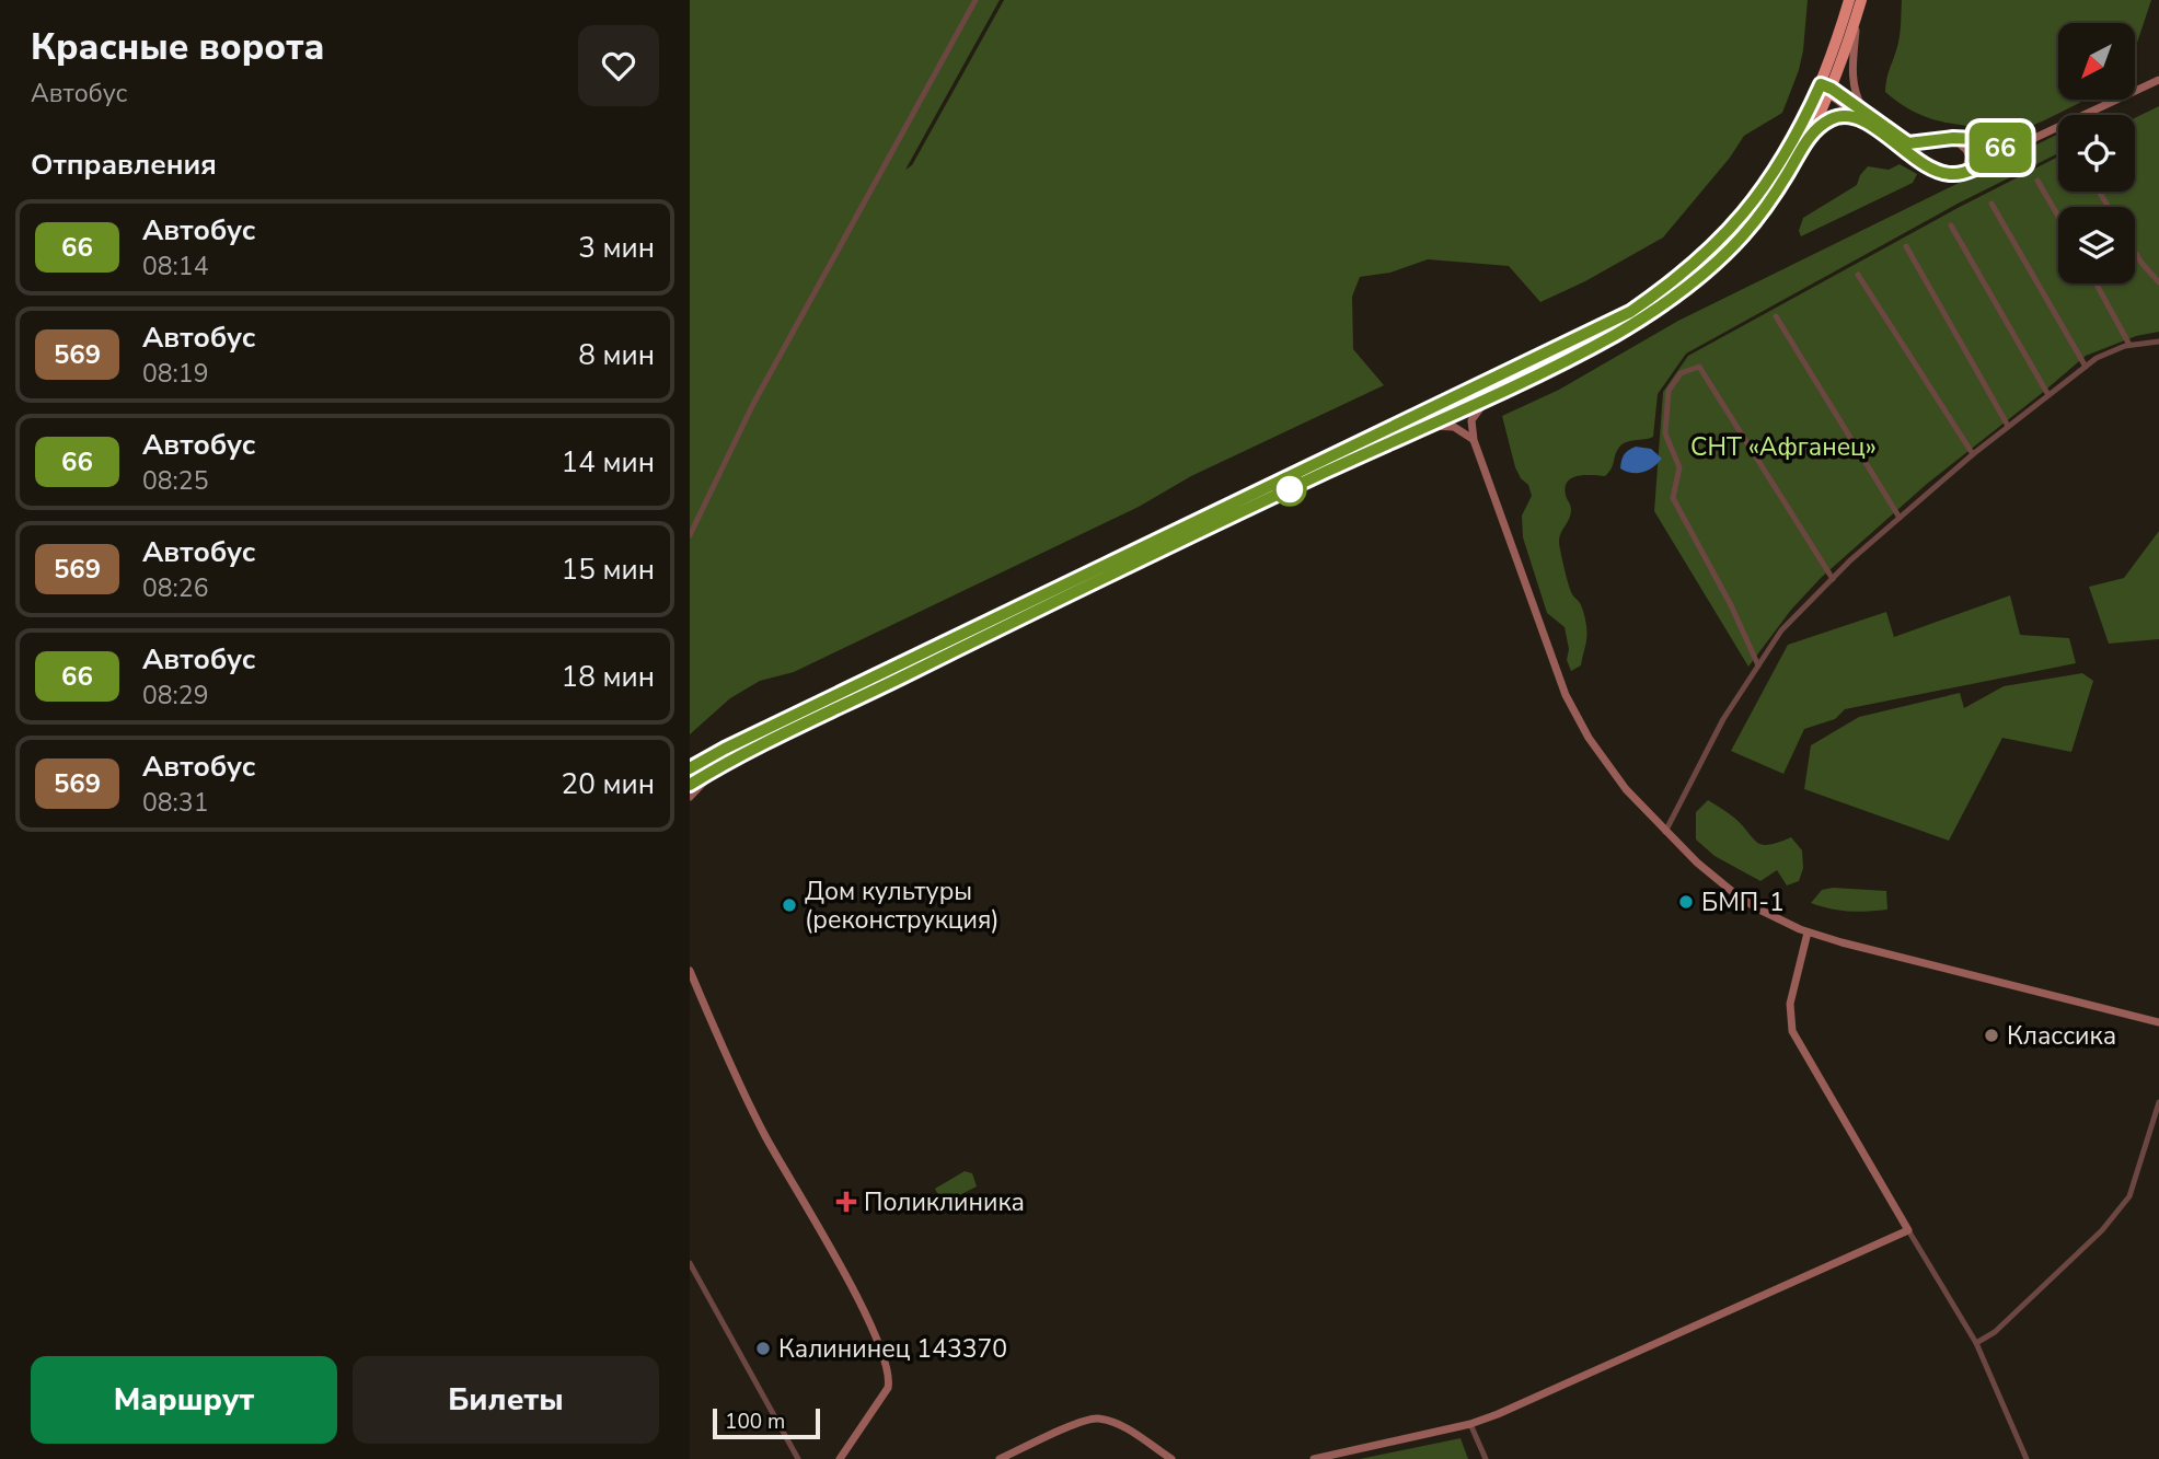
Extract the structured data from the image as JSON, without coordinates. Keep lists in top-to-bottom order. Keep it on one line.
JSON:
{"parks":["СНТ «Афганец»"],"places":{"other":["БМП-1","Дом культуры (реконструкция)","Классика","Калининец 143370"],"health":["Поликлиника"]},"lines":["bus line 66"],"scale_bar":"100 m","north":"bottom left","page":{"heading":[["Красные ворота","Автобус"],"Отправления"],"on_map":"66","list":[{"mark":"66","name":"Автобус","note":"08:14","value":"3 мин"},{"mark":"569","name":"Автобус","note":"08:19","value":"8 мин"},{"mark":"66","name":"Автобус","note":"08:25","value":"14 мин"},{"mark":"569","name":"Автобус","note":"08:26","value":"15 мин"},{"mark":"66","name":"Автобус","note":"08:29","value":"18 мин"},{"mark":"569","name":"Автобус","note":"08:31","value":"20 мин"}],"buttons":["Маршрут","Билеты"],"scale":"100 m"}}
